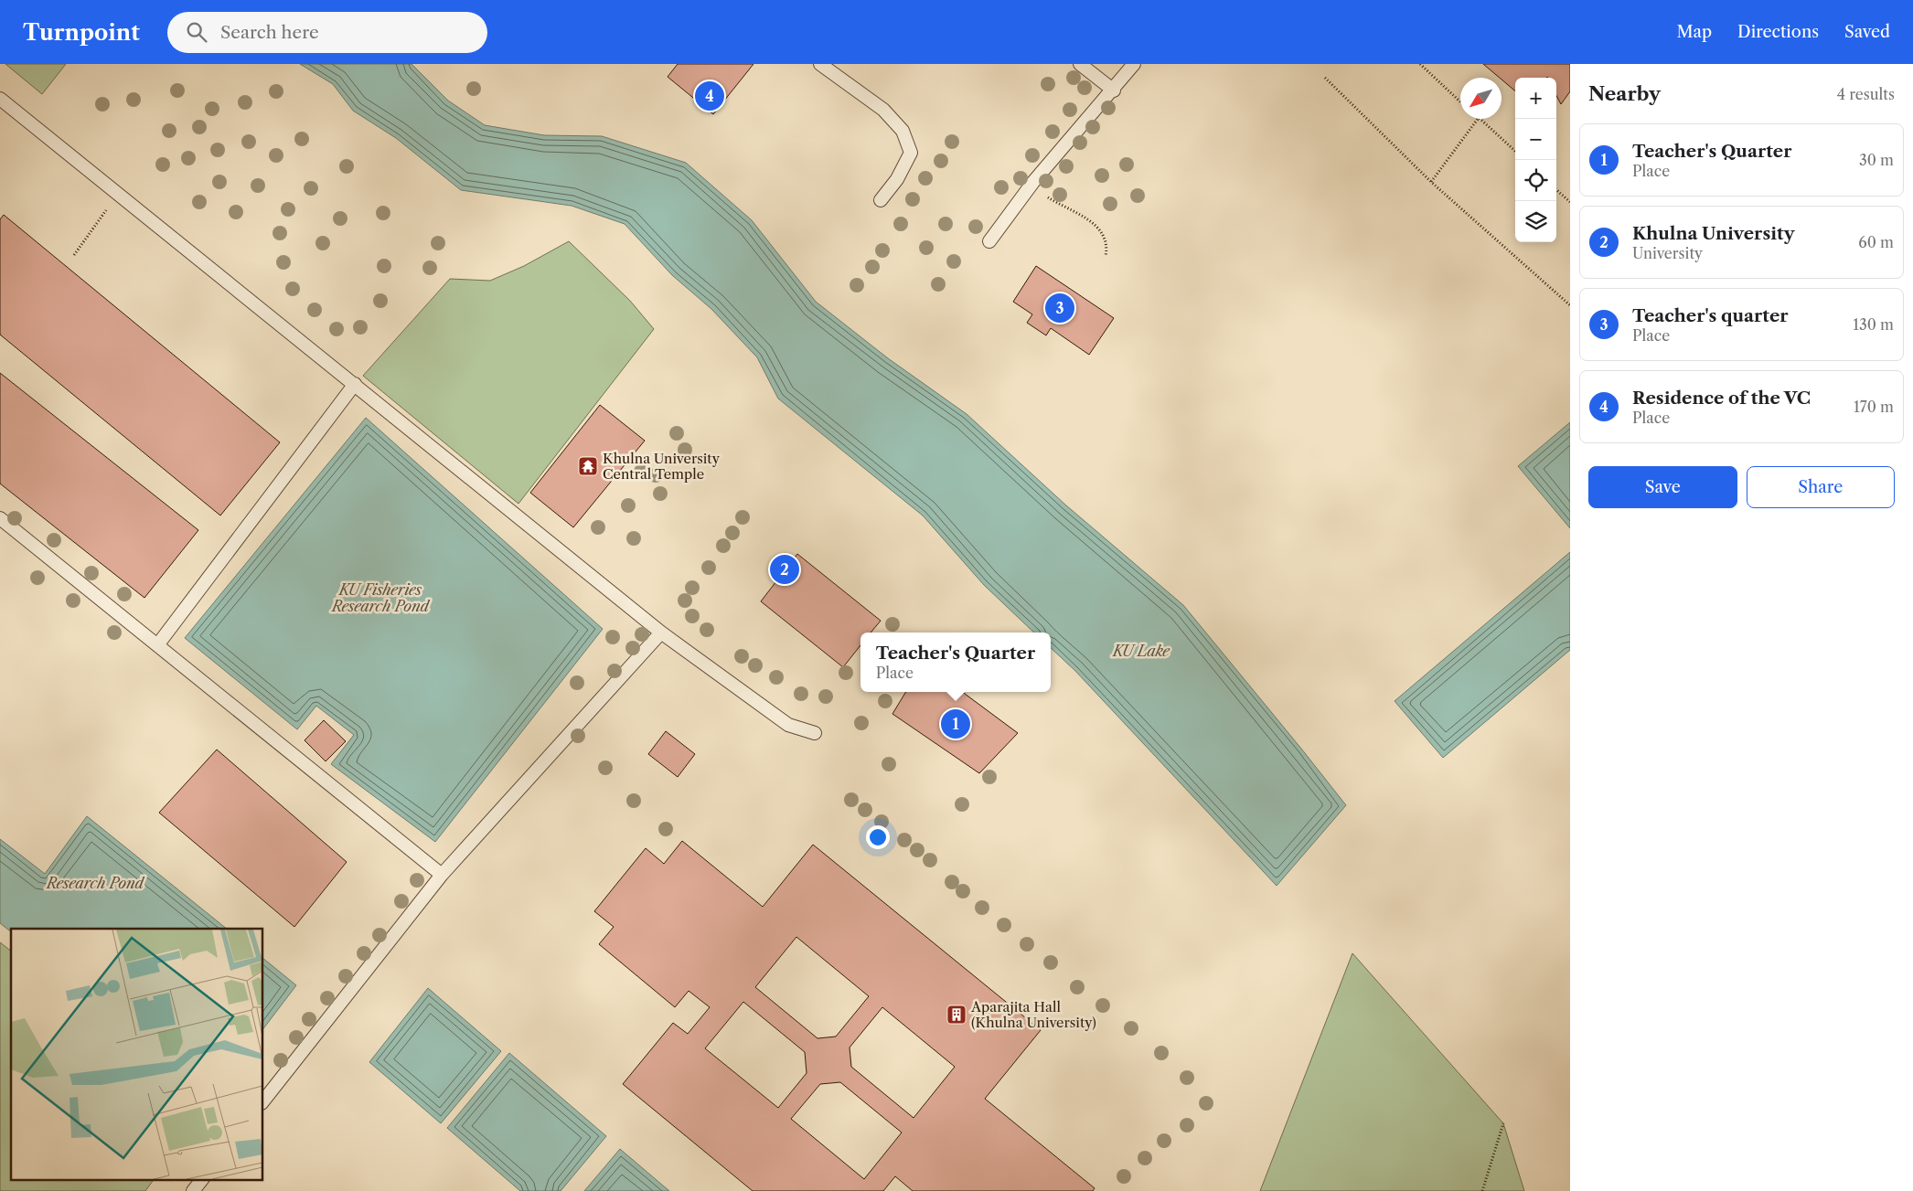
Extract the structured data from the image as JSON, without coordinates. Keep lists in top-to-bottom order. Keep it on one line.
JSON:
{"water":["KU Fisheries Research Pond","KU Lake","Research Pond"],"places":{"temple":["Khulna University Central Temple"],"building":["Aparajita Hall (Khulna University)"]},"north":"bottom left","page":{"header":"Turnpoint","search":"Search here","nav":["Map","Directions","Saved"],"heading":["Nearby","4 results"],"map_buttons":["+","−"],"pins":["4","3","2","1"],"list":[{"mark":"1","name":"Teacher's Quarter","note":"Place","value":"30 m"},{"mark":"2","name":"Khulna University","note":"University","value":"60 m"},{"mark":"3","name":"Teacher's quarter","note":"Place","value":"130 m"},{"mark":"4","name":"Residence of the VC","note":"Place","value":"170 m"}],"buttons":["Save","Share"],"popup":["Teacher's Quarter","Place"]}}
